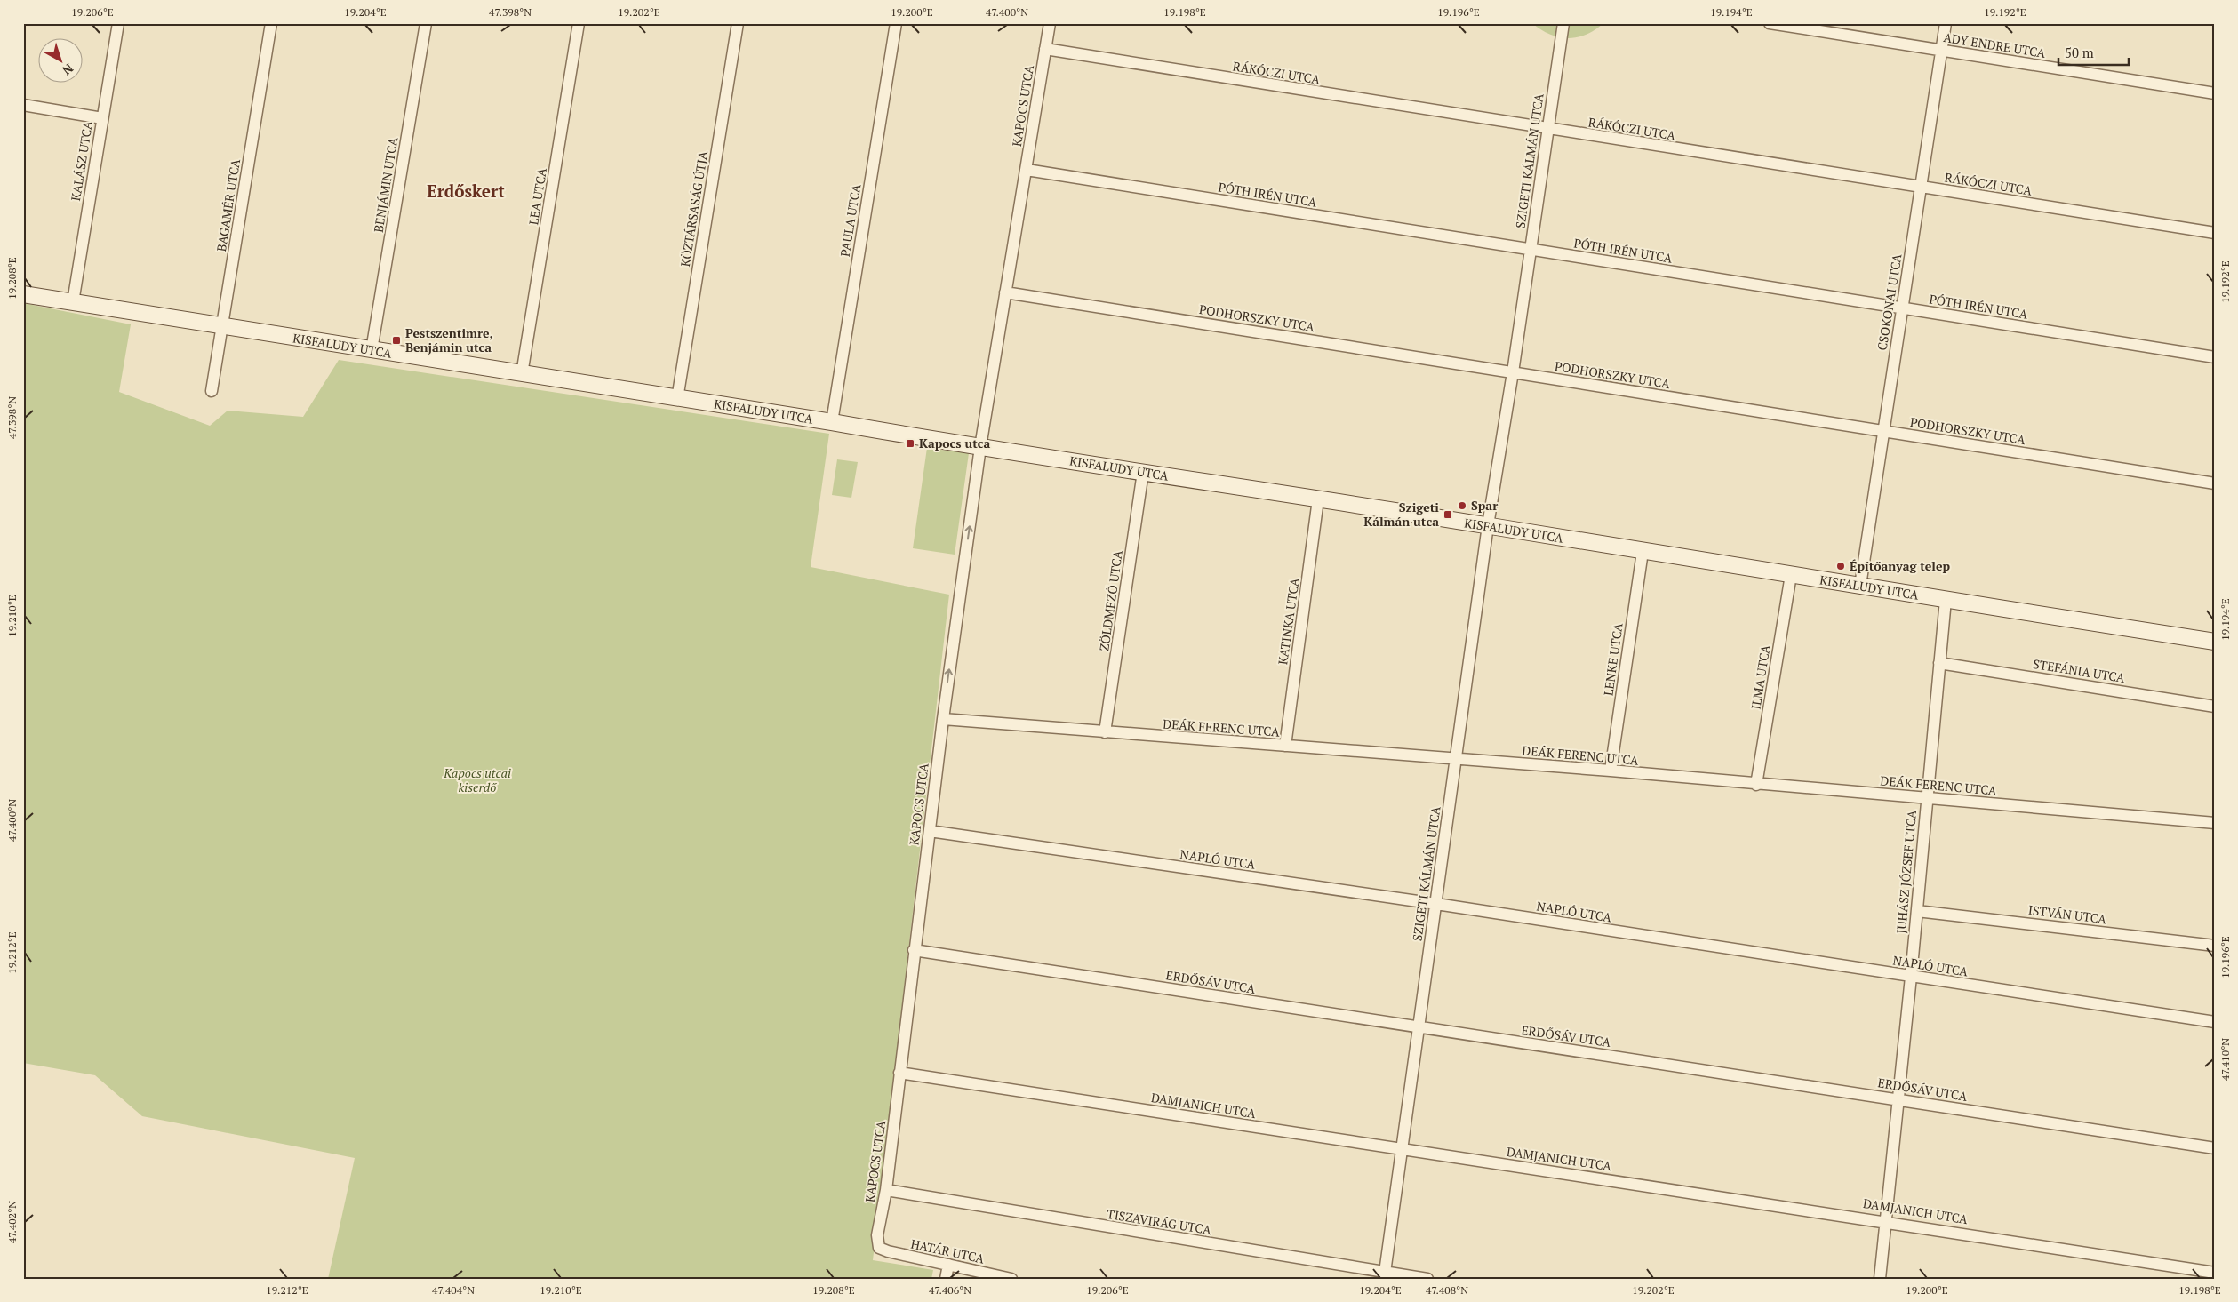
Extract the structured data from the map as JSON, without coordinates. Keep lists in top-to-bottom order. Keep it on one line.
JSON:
{"streets":{"street":["ADY ENDRE UTCA","RÁKÓCZI UTCA","KAPOCS UTCA","KALÁSZ UTCA","SZIGETI KÁLMÁN UTCA","BENJÁMIN UTCA","PÓTH IRÉN UTCA","LEA UTCA","BAGAMÉR UTCA","KÖZTÁRSASÁG ÚTJA","PAULA UTCA","CSOKONAI UTCA","PODHORSZKY UTCA","KISFALUDY UTCA","ZÖLDMEZŐ UTCA","KATINKA UTCA","LENKE UTCA","STEFÁNIA UTCA","ILMA UTCA","DEÁK FERENC UTCA","NAPLÓ UTCA","JUHÁSZ JÓZSEF UTCA","ISTVÁN UTCA","ERDŐSÁV UTCA","DAMJANICH UTCA","TISZAVIRÁG UTCA","HATÁR UTCA"]},"crossings":[["ADY ENDRE UTCA","CSOKONAI UTCA"],["RÁKÓCZI UTCA","KAPOCS UTCA"],["RÁKÓCZI UTCA","SZIGETI KÁLMÁN UTCA"],["RÁKÓCZI UTCA","CSOKONAI UTCA"],["KAPOCS UTCA","PÓTH IRÉN UTCA"],["KAPOCS UTCA","PODHORSZKY UTCA"],["KAPOCS UTCA","KISFALUDY UTCA"],["KAPOCS UTCA","DEÁK FERENC UTCA"],["KAPOCS UTCA","NAPLÓ UTCA"],["KAPOCS UTCA","ERDŐSÁV UTCA"],["KAPOCS UTCA","DAMJANICH UTCA"],["KAPOCS UTCA","TISZAVIRÁG UTCA"],["KAPOCS UTCA","HATÁR UTCA"],["KALÁSZ UTCA","KISFALUDY UTCA"],["SZIGETI KÁLMÁN UTCA","PÓTH IRÉN UTCA"],["SZIGETI KÁLMÁN UTCA","PODHORSZKY UTCA"],["SZIGETI KÁLMÁN UTCA","KISFALUDY UTCA"],["SZIGETI KÁLMÁN UTCA","DEÁK FERENC UTCA"],["SZIGETI KÁLMÁN UTCA","NAPLÓ UTCA"],["SZIGETI KÁLMÁN UTCA","ERDŐSÁV UTCA"],["SZIGETI KÁLMÁN UTCA","DAMJANICH UTCA"],["SZIGETI KÁLMÁN UTCA","TISZAVIRÁG UTCA"],["BENJÁMIN UTCA","KISFALUDY UTCA"],["PÓTH IRÉN UTCA","CSOKONAI UTCA"],["LEA UTCA","KISFALUDY UTCA"],["BAGAMÉR UTCA","KISFALUDY UTCA"],["KÖZTÁRSASÁG ÚTJA","KISFALUDY UTCA"],["PAULA UTCA","KISFALUDY UTCA"],["CSOKONAI UTCA","PODHORSZKY UTCA"],["CSOKONAI UTCA","KISFALUDY UTCA"],["KISFALUDY UTCA","ZÖLDMEZŐ UTCA"],["KISFALUDY UTCA","KATINKA UTCA"],["KISFALUDY UTCA","LENKE UTCA"],["KISFALUDY UTCA","ILMA UTCA"],["KISFALUDY UTCA","JUHÁSZ JÓZSEF UTCA"],["ZÖLDMEZŐ UTCA","DEÁK FERENC UTCA"],["KATINKA UTCA","DEÁK FERENC UTCA"],["LENKE UTCA","DEÁK FERENC UTCA"],["STEFÁNIA UTCA","JUHÁSZ JÓZSEF UTCA"],["ILMA UTCA","DEÁK FERENC UTCA"],["DEÁK FERENC UTCA","JUHÁSZ JÓZSEF UTCA"],["NAPLÓ UTCA","JUHÁSZ JÓZSEF UTCA"],["JUHÁSZ JÓZSEF UTCA","ISTVÁN UTCA"],["JUHÁSZ JÓZSEF UTCA","ERDŐSÁV UTCA"],["JUHÁSZ JÓZSEF UTCA","DAMJANICH UTCA"]],"districts":["Erdőskert"],"parks":["Kapocs utcai kiserdő"],"places":{"transit":["Pestszentimre, Benjámin utca","Kapocs utca","Szigeti Kálmán utca"],"other":["Spar","Építőanyag telep"]},"scale_bar":"50 m","north":"bottom right","coordinates":["19.206°E","19.204°E","47.398°N","19.202°E","19.200°E","47.400°N","19.198°E","19.196°E","19.194°E","19.192°E","19.208°E","19.210°E","19.212°E","47.410°N","47.402°N","47.404°N","47.406°N","47.408°N"]}
